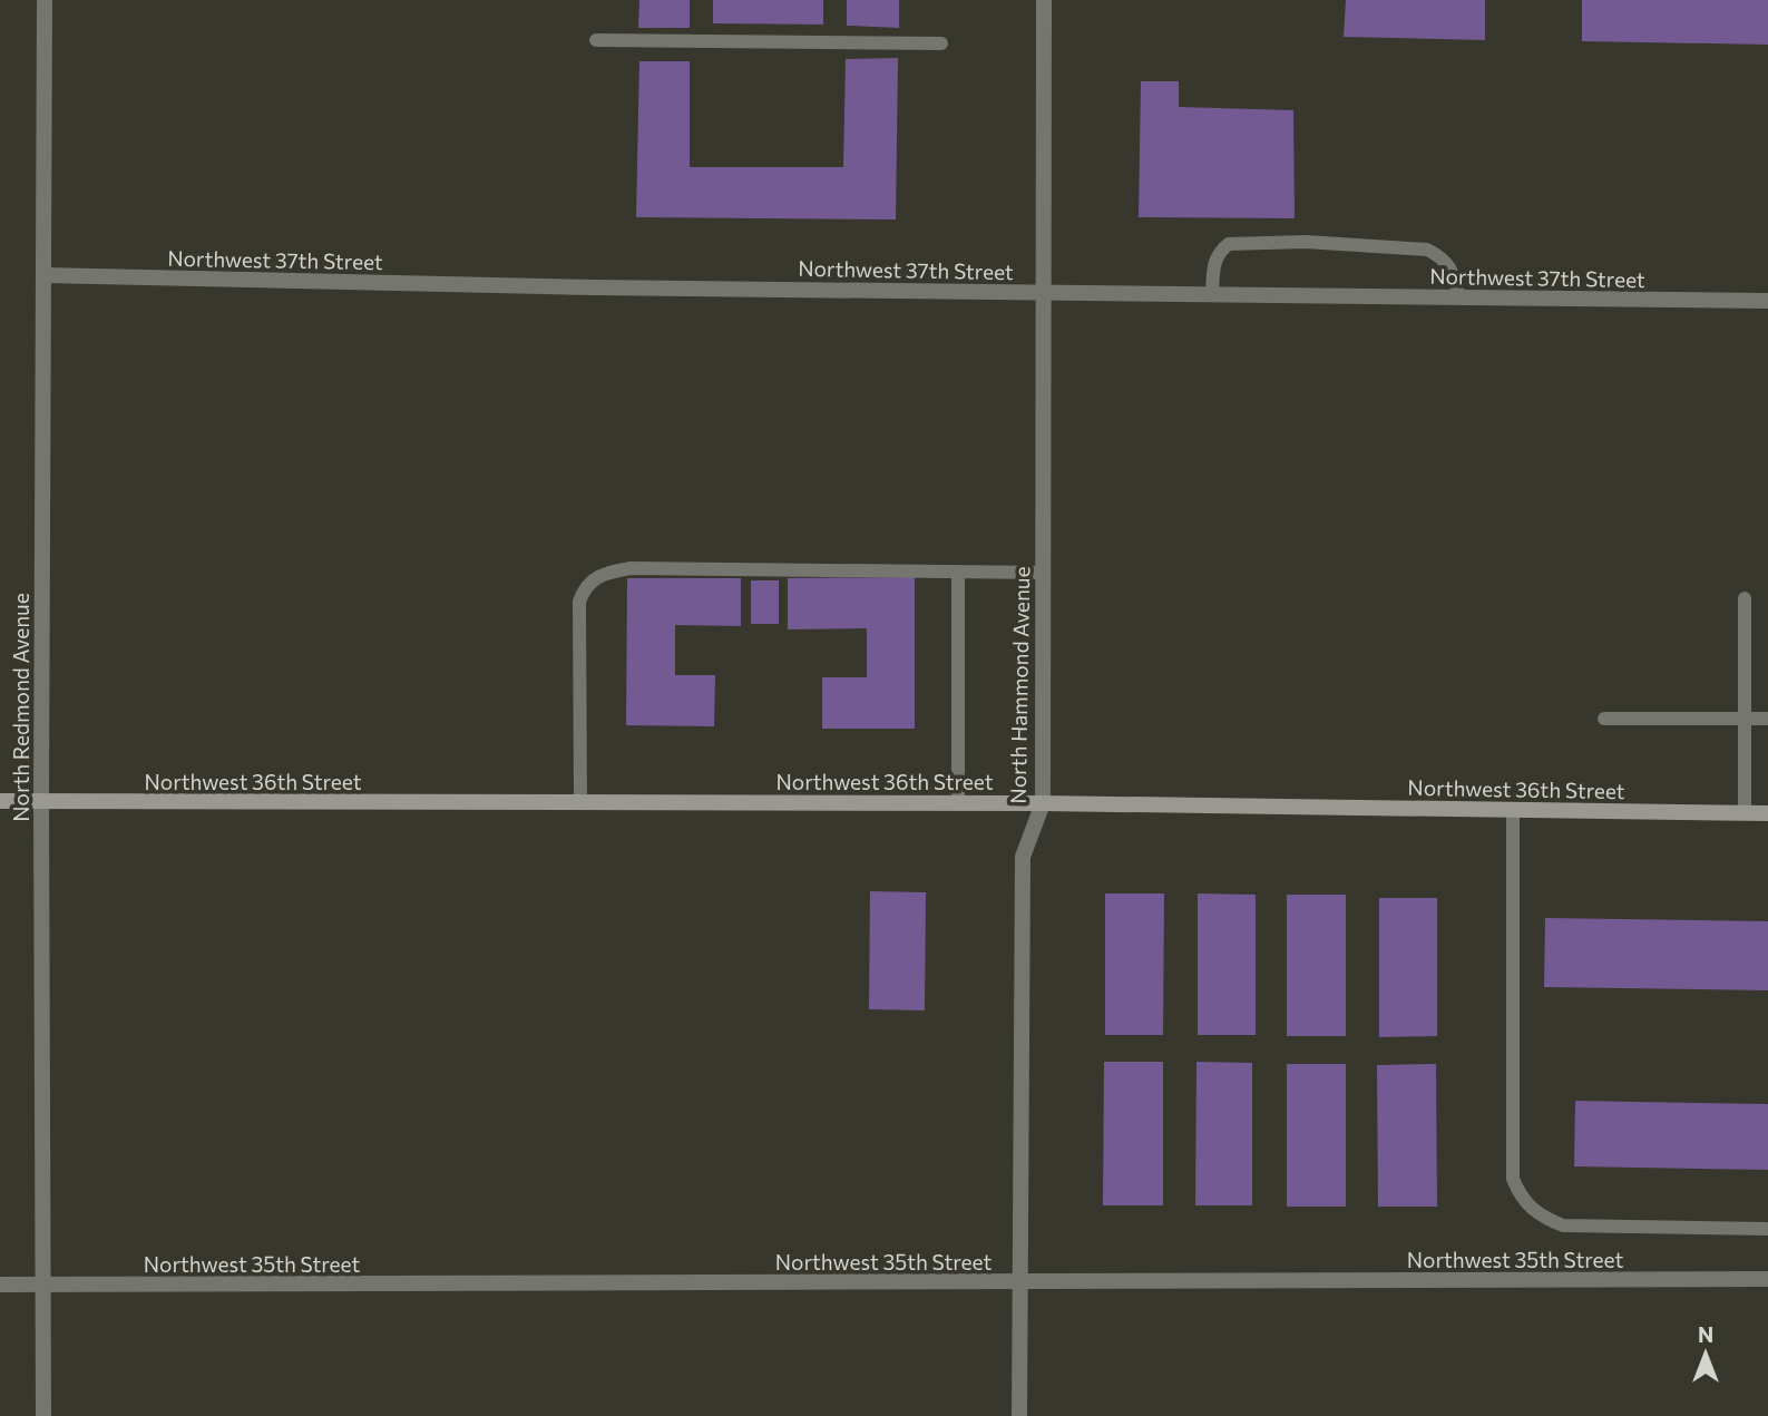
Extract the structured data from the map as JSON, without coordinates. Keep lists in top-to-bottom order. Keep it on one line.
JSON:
{"streets":{"main road":["Northwest 36th Street"],"street":["Northwest 37th Street","North Hammond Avenue","North Redmond Avenue","Northwest 35th Street"]},"crossings":[["Northwest 37th Street","North Hammond Avenue"],["Northwest 37th Street","North Redmond Avenue"],["North Hammond Avenue","Northwest 36th Street"],["North Hammond Avenue","Northwest 35th Street"],["North Redmond Avenue","Northwest 36th Street"],["North Redmond Avenue","Northwest 35th Street"]],"north":"top"}
